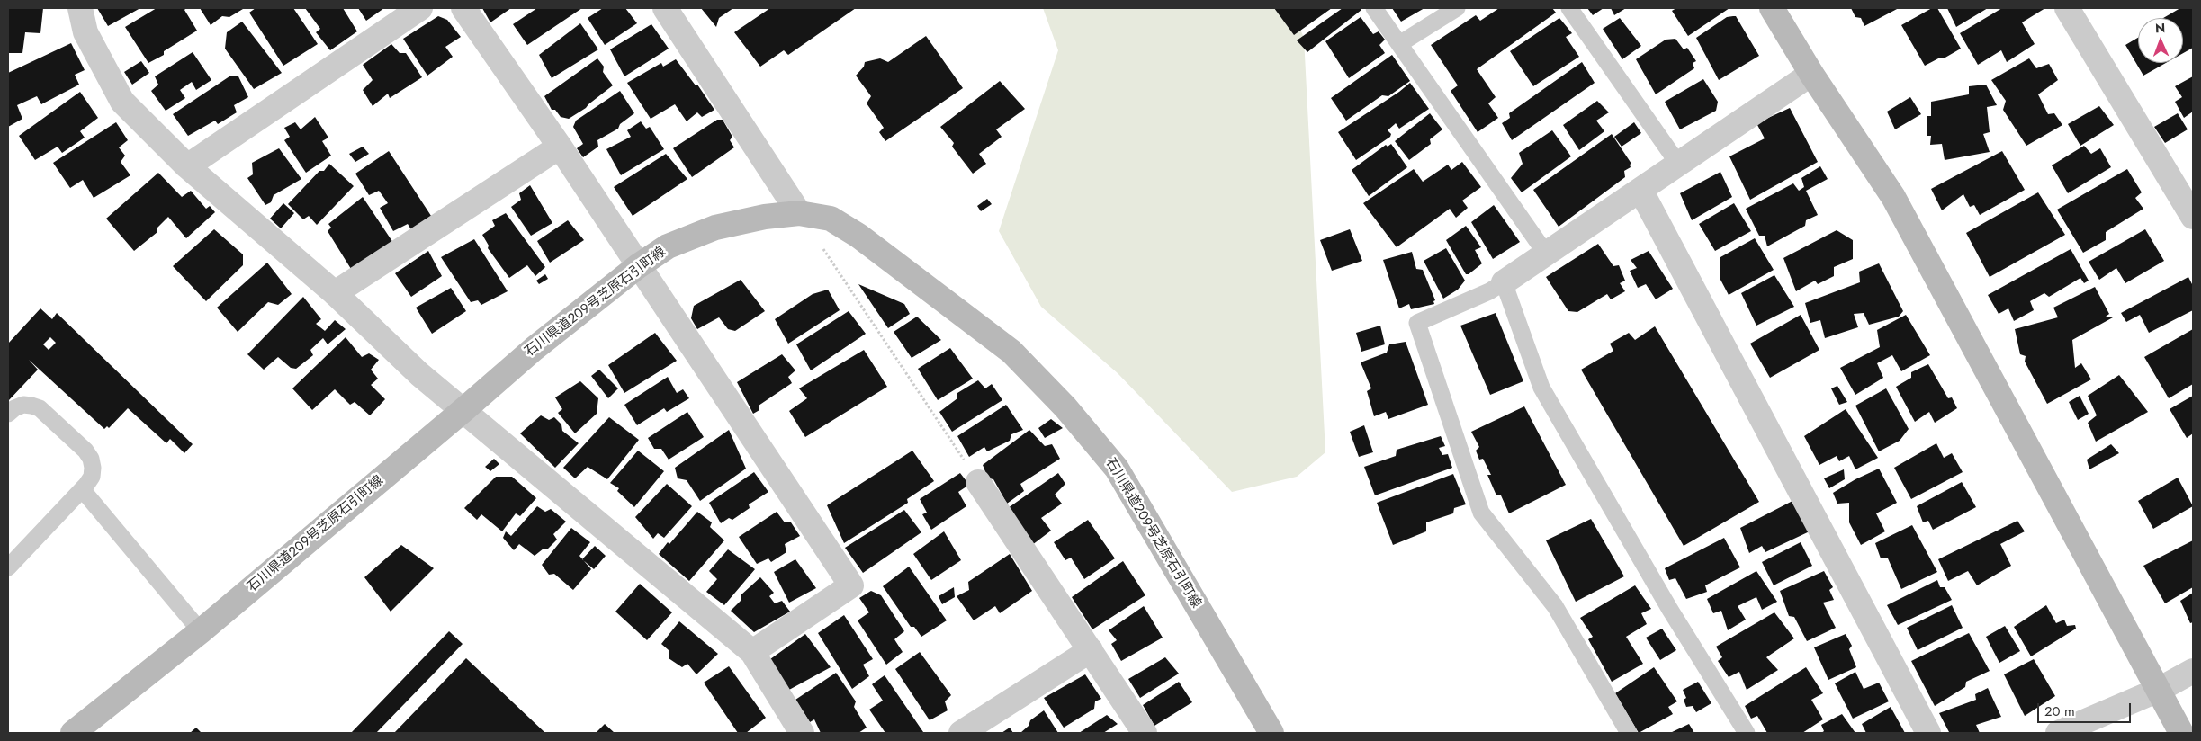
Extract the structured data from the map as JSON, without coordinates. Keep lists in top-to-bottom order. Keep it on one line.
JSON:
{"streets":{"main road":["石川県道209号芝原石引町線"]},"scale_bar":"20 m","north":"top"}
